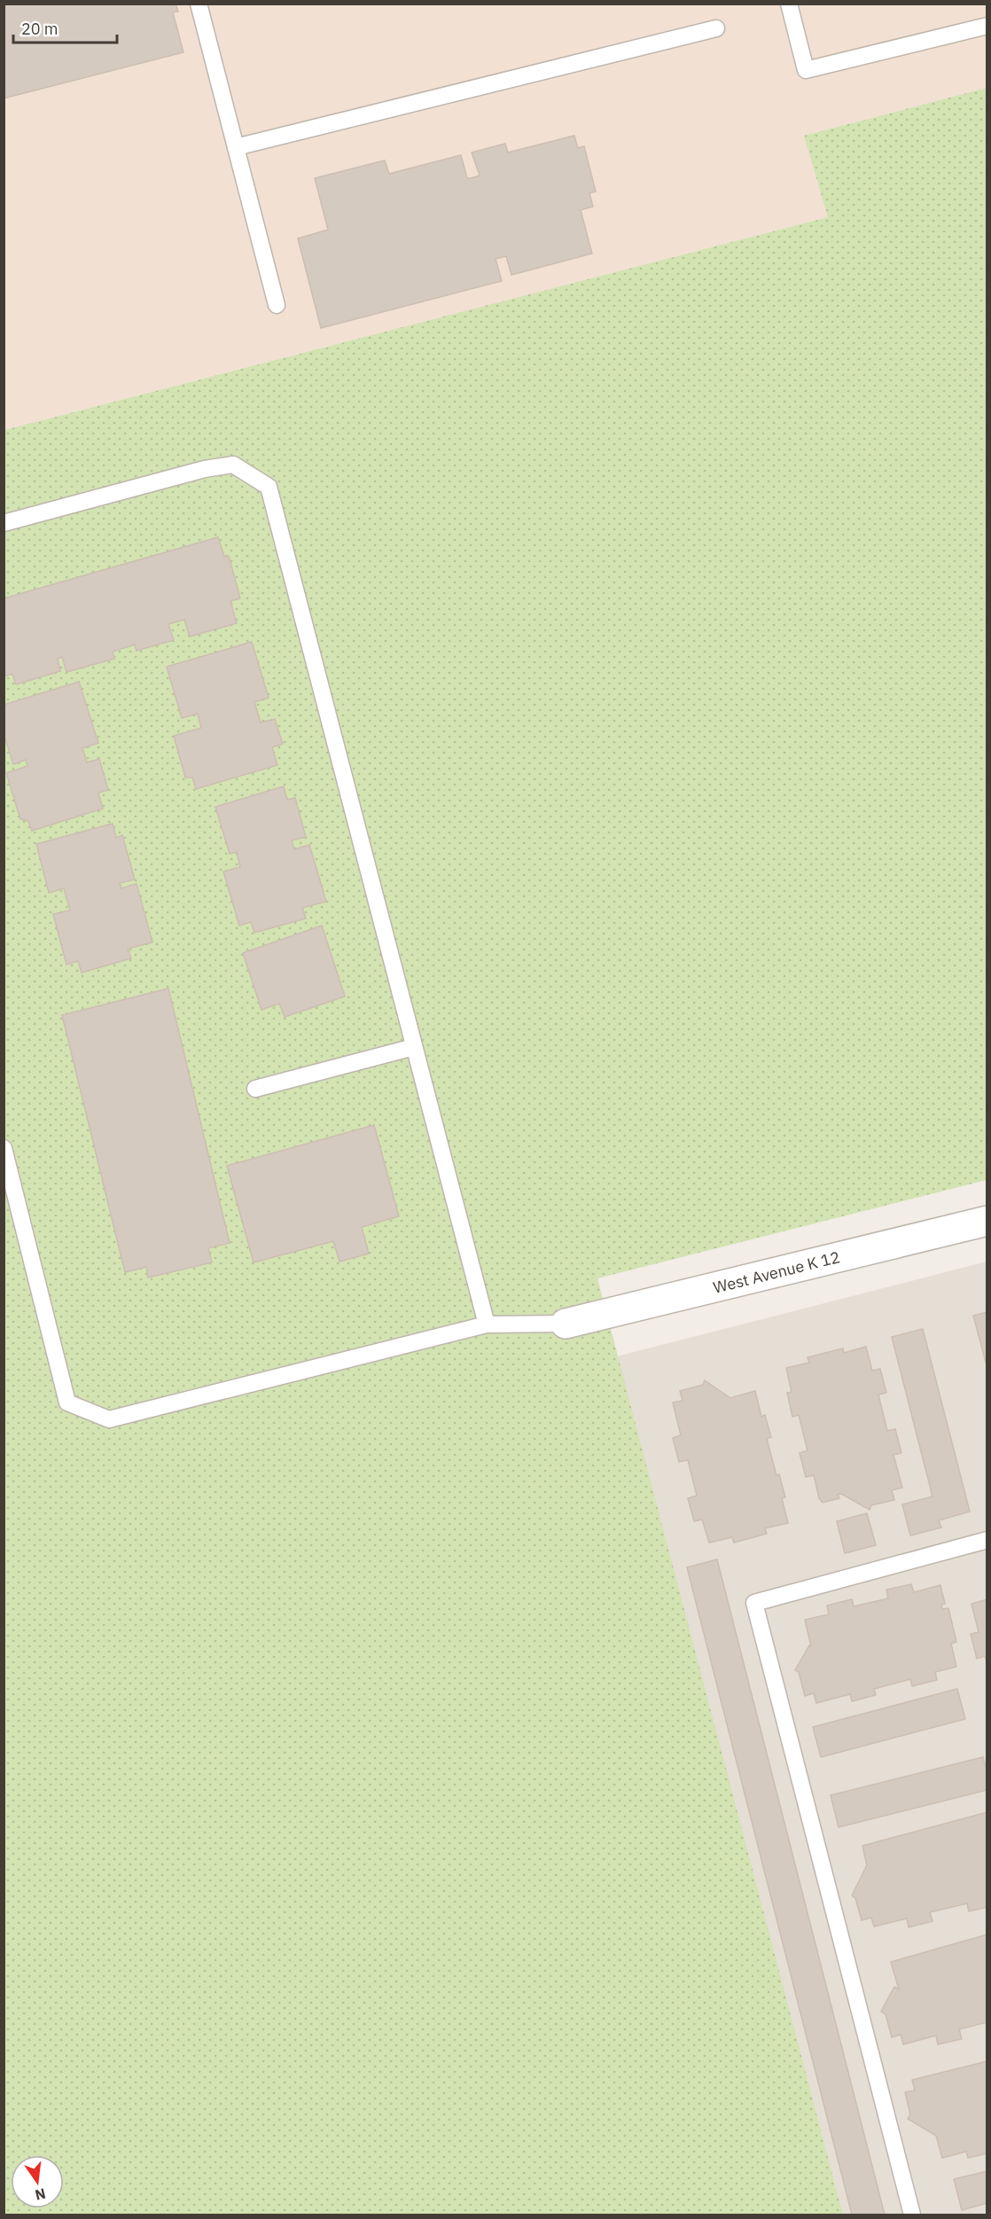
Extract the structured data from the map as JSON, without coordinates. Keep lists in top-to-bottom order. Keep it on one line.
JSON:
{"streets":{"street":["West Avenue K 12"]},"scale_bar":"20 m","north":"bottom"}
